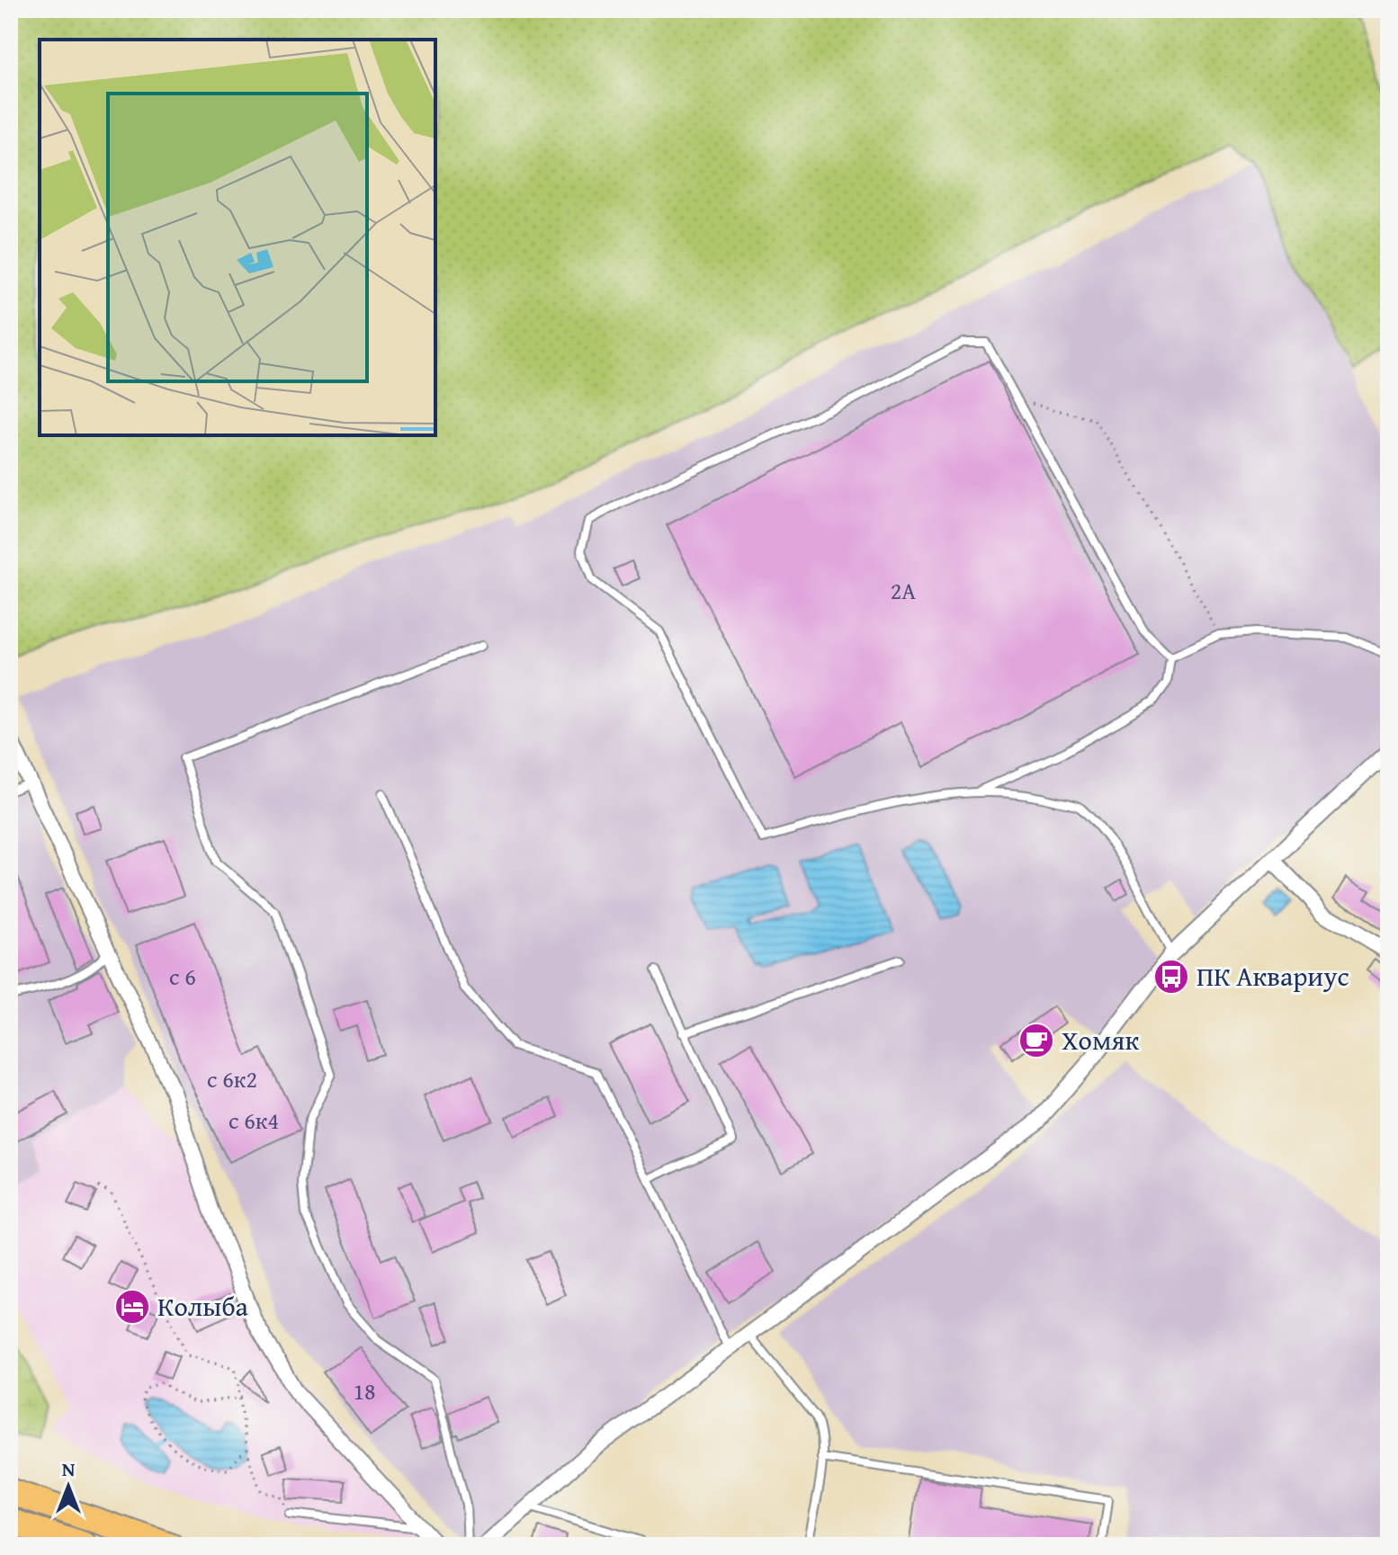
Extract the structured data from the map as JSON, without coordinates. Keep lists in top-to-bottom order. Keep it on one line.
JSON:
{"places":{"bus stop":["ПК Аквариус"],"cafe":["Хомяк"],"hotel":["Колыба"]},"house_numbers":["2А","с 6","с 6к2","с 6к4","18"],"north":"top"}
